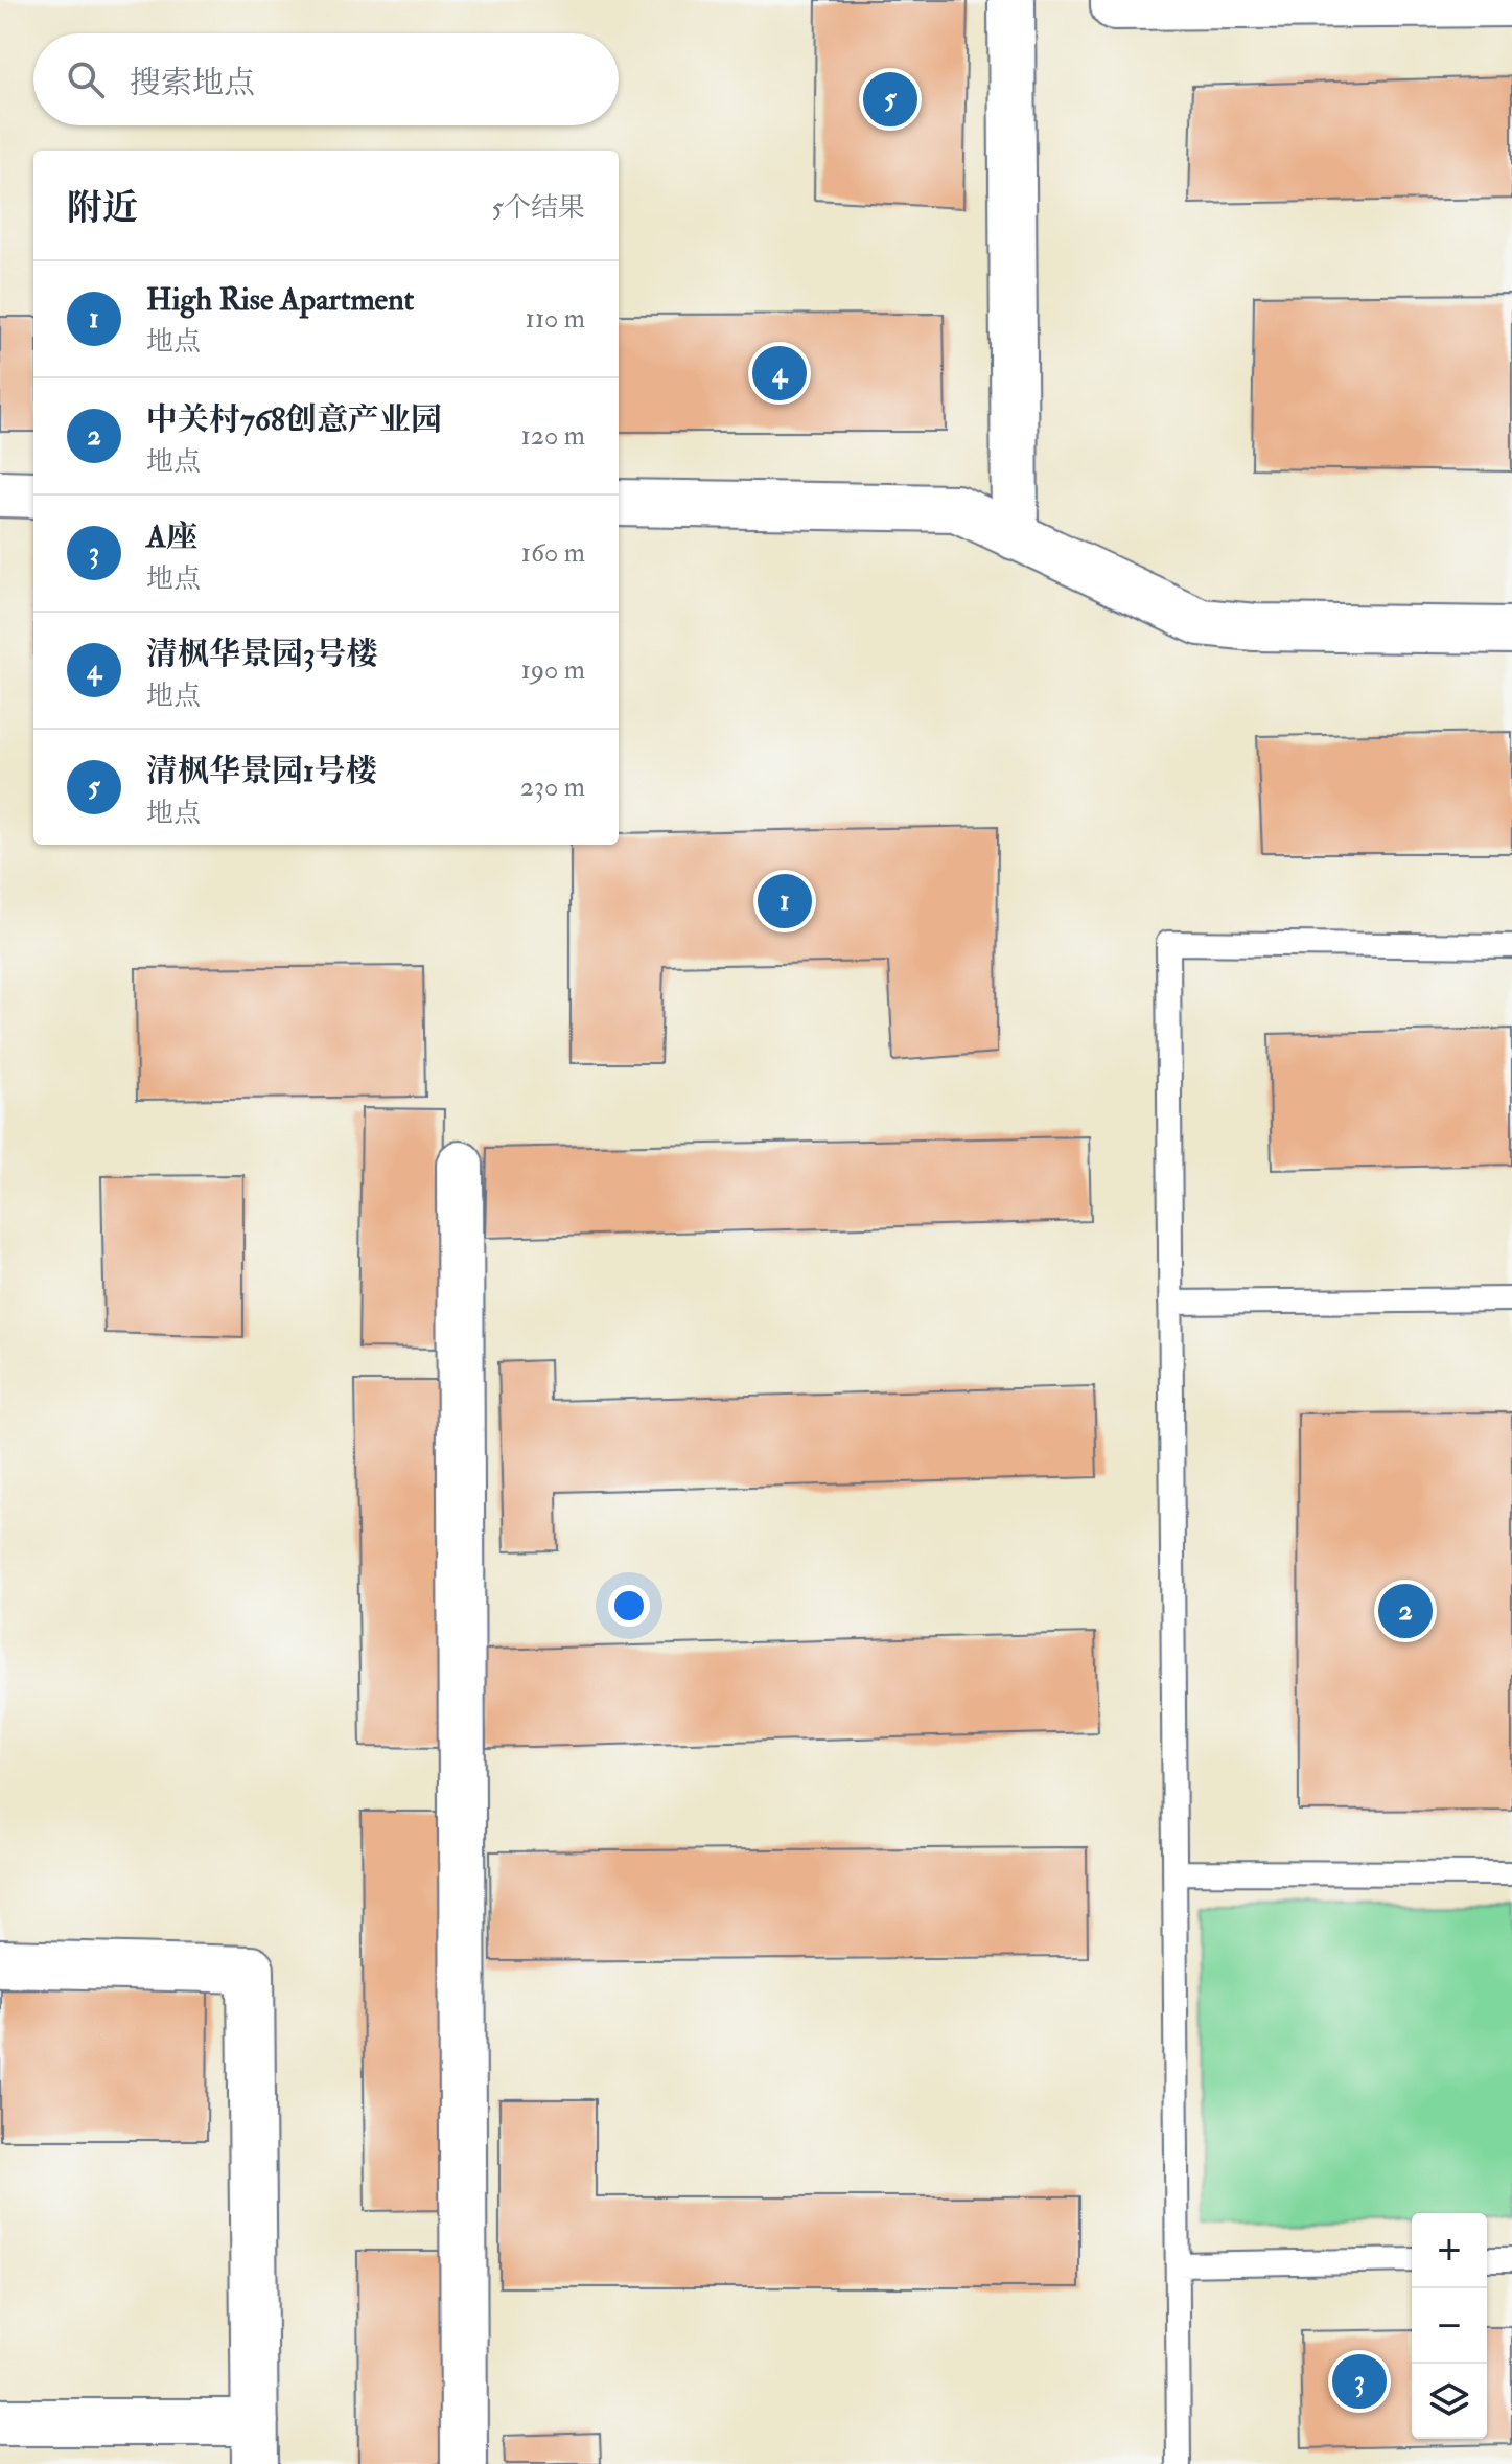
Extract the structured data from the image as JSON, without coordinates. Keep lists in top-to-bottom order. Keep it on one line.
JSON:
{"page":{"search":"搜索地点","pins":["5","4","1","2","3"],"heading":["附近","5个结果"],"list":[{"mark":"1","name":"High Rise Apartment","note":"地点","value":"110 m"},{"mark":"2","name":"中关村768创意产业园","note":"地点","value":"120 m"},{"mark":"3","name":"A座","note":"地点","value":"160 m"},{"mark":"4","name":"清枫华景园3号楼","note":"地点","value":"190 m"},{"mark":"5","name":"清枫华景园1号楼","note":"地点","value":"230 m"}],"map_buttons":["+","−"]}}
